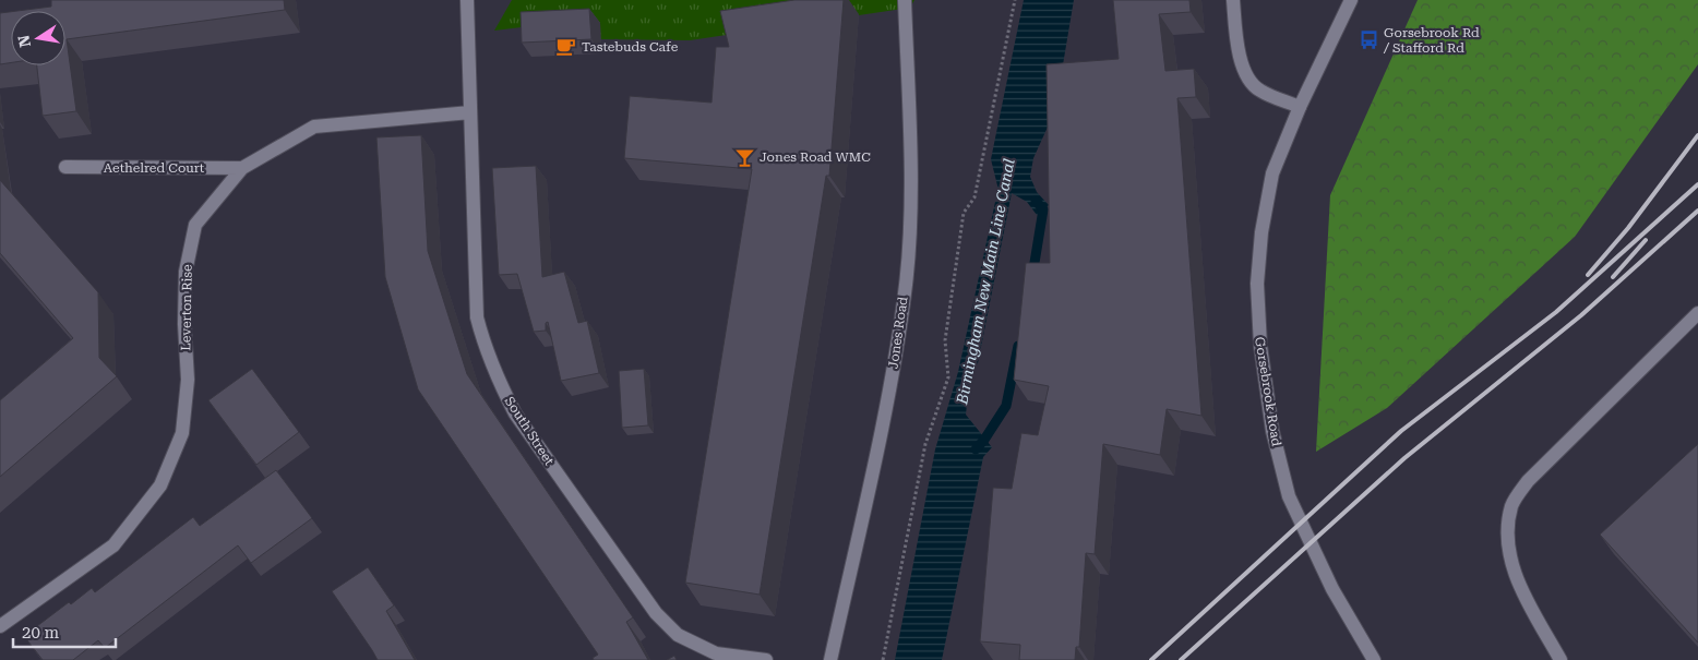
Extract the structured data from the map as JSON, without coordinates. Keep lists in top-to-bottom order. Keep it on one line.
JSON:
{"streets":{"street":["Aethelred Court","Leverton Rise","Jones Road","Gorsebrook Road","South Street"]},"crossings":[["Aethelred Court","Leverton Rise"],["Leverton Rise","South Street"]],"water":["Birmingham New Main Line Canal"],"places":{"bus stop":["Gorsebrook Rd / Stafford Rd"],"cafe":["Tastebuds Cafe"],"bar":["Jones Road WMC"]},"scale_bar":"20 m","north":"left"}
